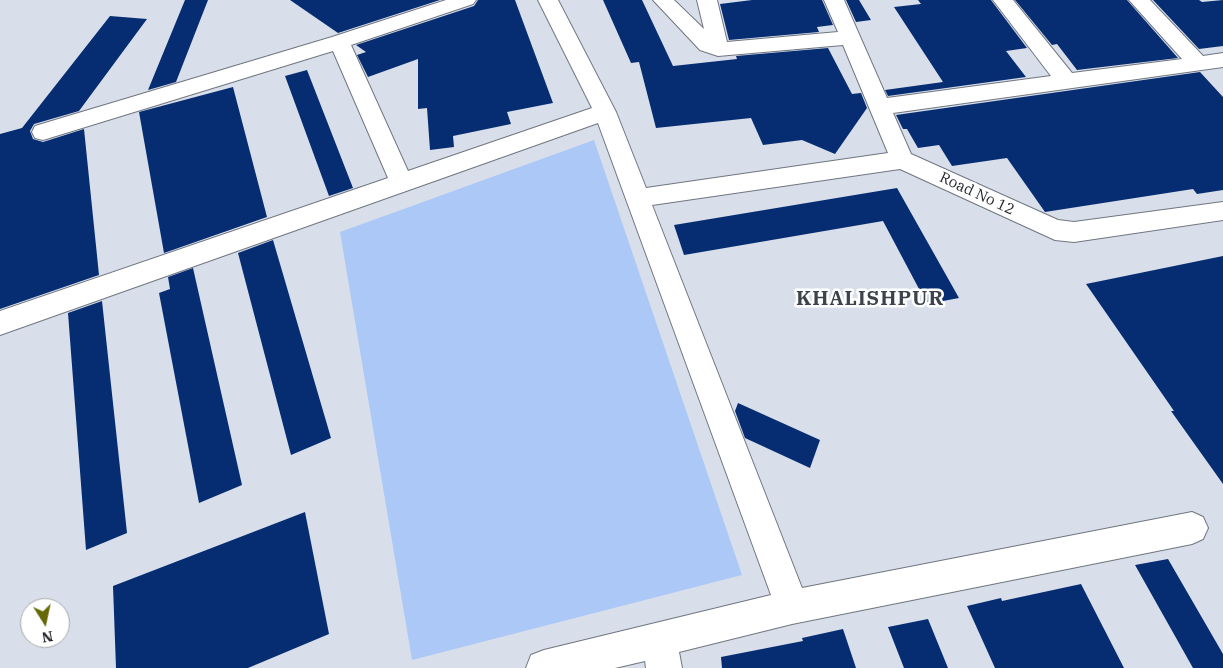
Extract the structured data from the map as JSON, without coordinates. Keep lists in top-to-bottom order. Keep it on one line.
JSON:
{"streets":{"street":["Road No 12"]},"districts":["KHALISHPUR"],"north":"bottom"}
